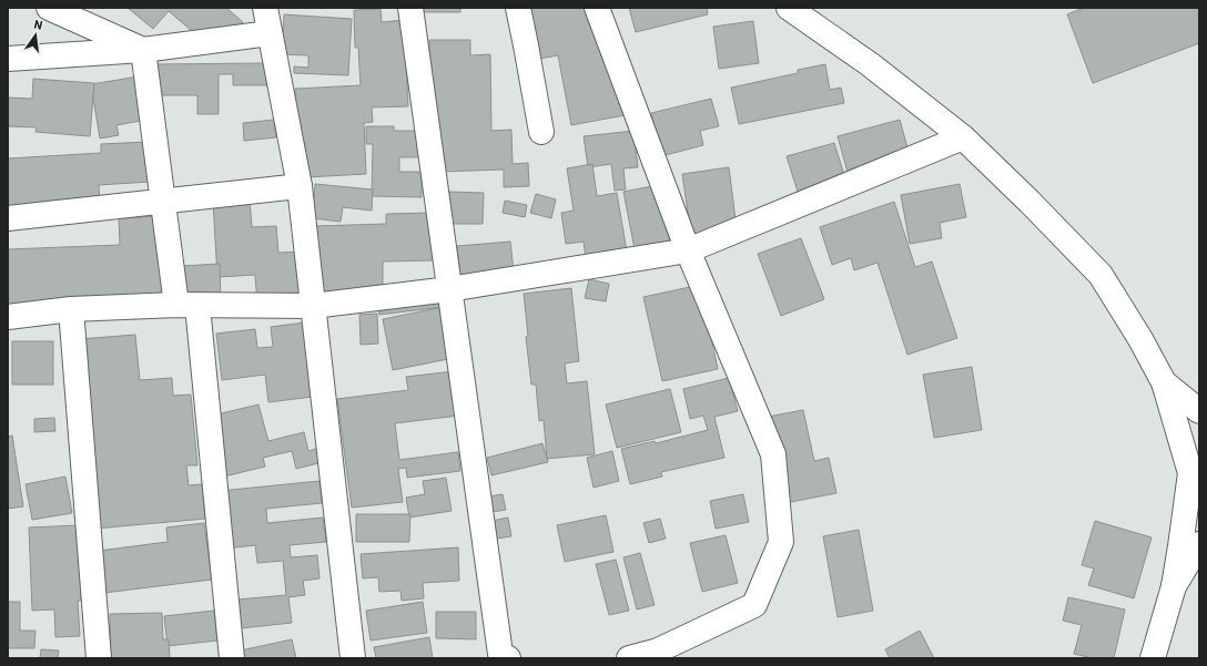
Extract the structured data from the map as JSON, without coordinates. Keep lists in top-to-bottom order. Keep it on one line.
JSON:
{"north":"top"}
